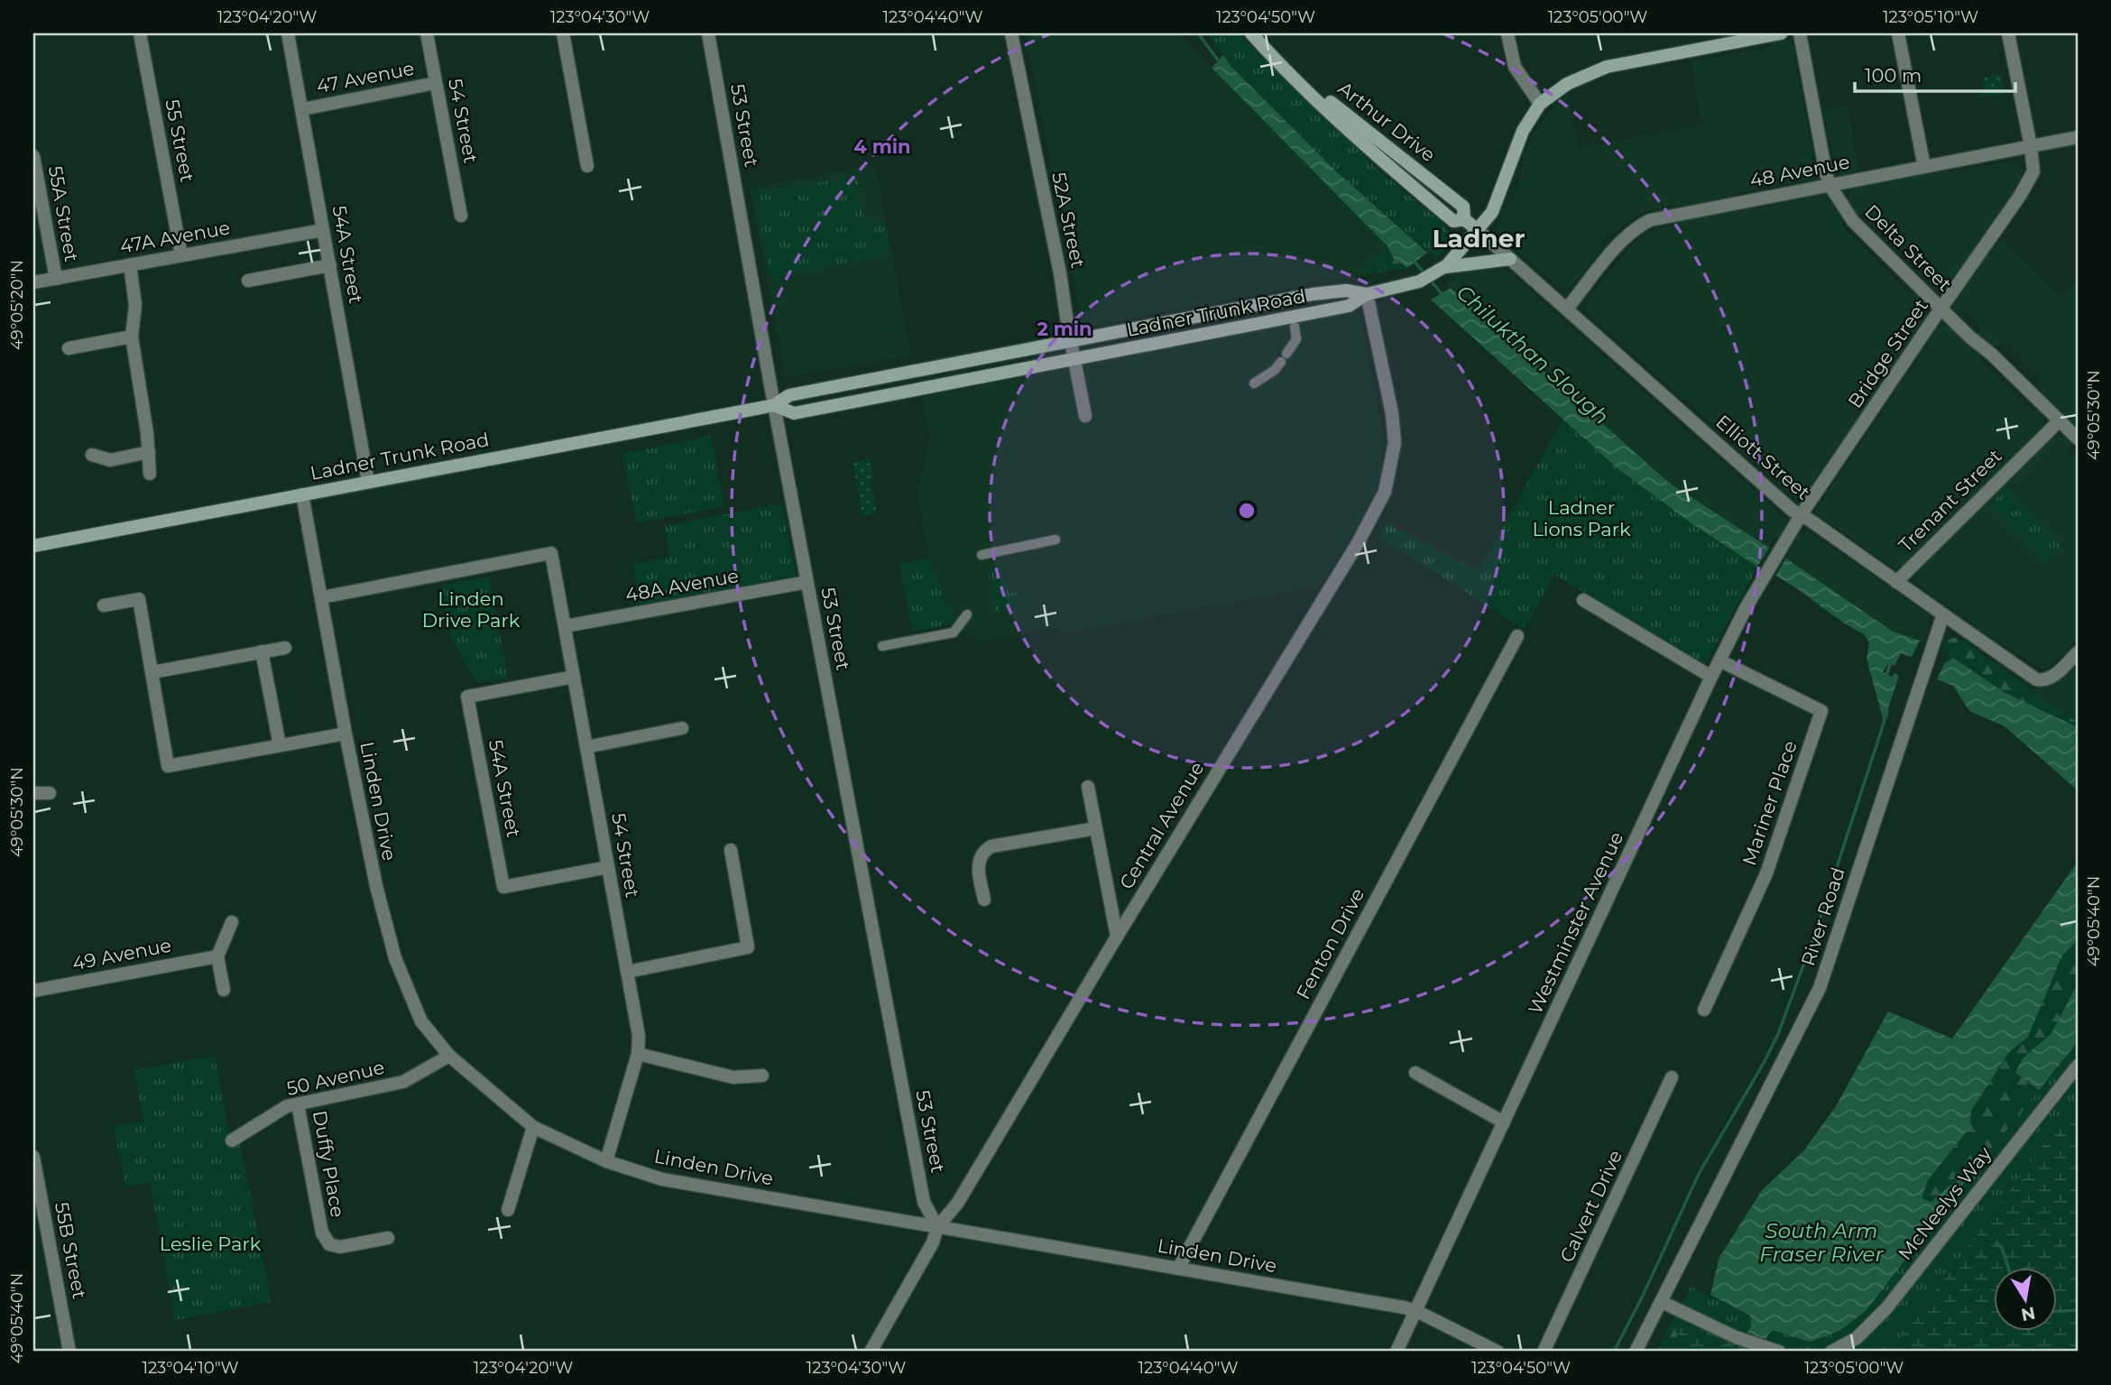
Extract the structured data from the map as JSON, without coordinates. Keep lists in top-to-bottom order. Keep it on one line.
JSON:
{"streets":{"main road":["Arthur Drive","Ladner Trunk Road"],"street":["47 Avenue","54 Street","53 Street","55 Street","48 Avenue","55A Street","52A Street","47A Avenue","Delta Street","54A Street","Bridge Street","Elliott Street","Trenant Street","48A Avenue","Linden Drive","Mariner Place","Central Avenue","River Road","Westminster Avenue","Fenton Drive","49 Avenue","50 Avenue","Duffy Place","McNeelys Way","Calvert Drive","55B Street"]},"crossings":[["47 Avenue","54 Street"],["47 Avenue","54A Street"],["54 Street","54A Street"],["54 Street","48A Avenue"],["54 Street","Linden Drive"],["Arthur Drive","Ladner Trunk Road"],["Arthur Drive","Elliott Street"],["53 Street","Ladner Trunk Road"],["53 Street","48A Avenue"],["53 Street","Linden Drive"],["53 Street","Central Avenue"],["55 Street","47A Avenue"],["48 Avenue","Delta Street"],["48 Avenue","Bridge Street"],["48 Avenue","Elliott Street"],["55A Street","47A Avenue"],["52A Street","Ladner Trunk Road"],["47A Avenue","54A Street"],["Delta Street","Bridge Street"],["Delta Street","Trenant Street"],["54A Street","Ladner Trunk Road"],["Ladner Trunk Road","Elliott Street"],["Ladner Trunk Road","Linden Drive"],["Ladner Trunk Road","Central Avenue"],["Bridge Street","Elliott Street"],["Bridge Street","Westminster Avenue"],["Elliott Street","Trenant Street"],["Elliott Street","River Road"],["Elliott Street","Westminster Avenue"],["Linden Drive","Central Avenue"],["Linden Drive","Westminster Avenue"],["Linden Drive","Fenton Drive"],["Linden Drive","50 Avenue"],["Mariner Place","Westminster Avenue"],["50 Avenue","Duffy Place"]],"districts":["Ladner"],"water":["Chilukthan Slough","South Arm Fraser River"],"parks":["Ladner Lions Park","Linden Drive Park","Leslie Park"],"scale_bar":"100 m","north":"bottom","coordinates":["123°04'20\"W","123°04'30\"W","123°04'40\"W","123°04'50\"W","123°05'00\"W","123°05'10\"W","49°05'20\"N","49°05'30\"N","49°05'40\"N","123°04'10\"W"],"rings":["4 min","2 min"]}
